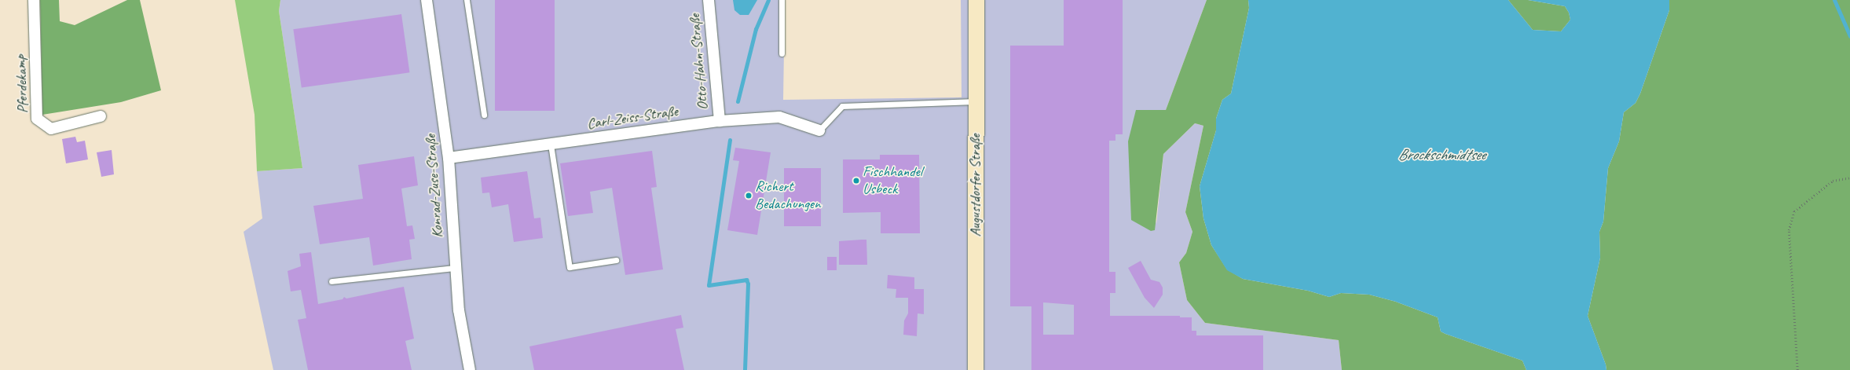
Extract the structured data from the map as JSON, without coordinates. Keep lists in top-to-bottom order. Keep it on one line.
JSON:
{"streets":{"main road":["Augustdorfer Straße"],"street":["Otto-Hahn-Straße","Pferdekamp","Carl-Zeiss-Straße","Konrad-Zuse-Straße"]},"crossings":[["Otto-Hahn-Straße","Carl-Zeiss-Straße"],["Carl-Zeiss-Straße","Konrad-Zuse-Straße"]],"water":["Brockschmidtsee"],"places":["Fischhandel Usbeck","Richert Bedachungen"]}
